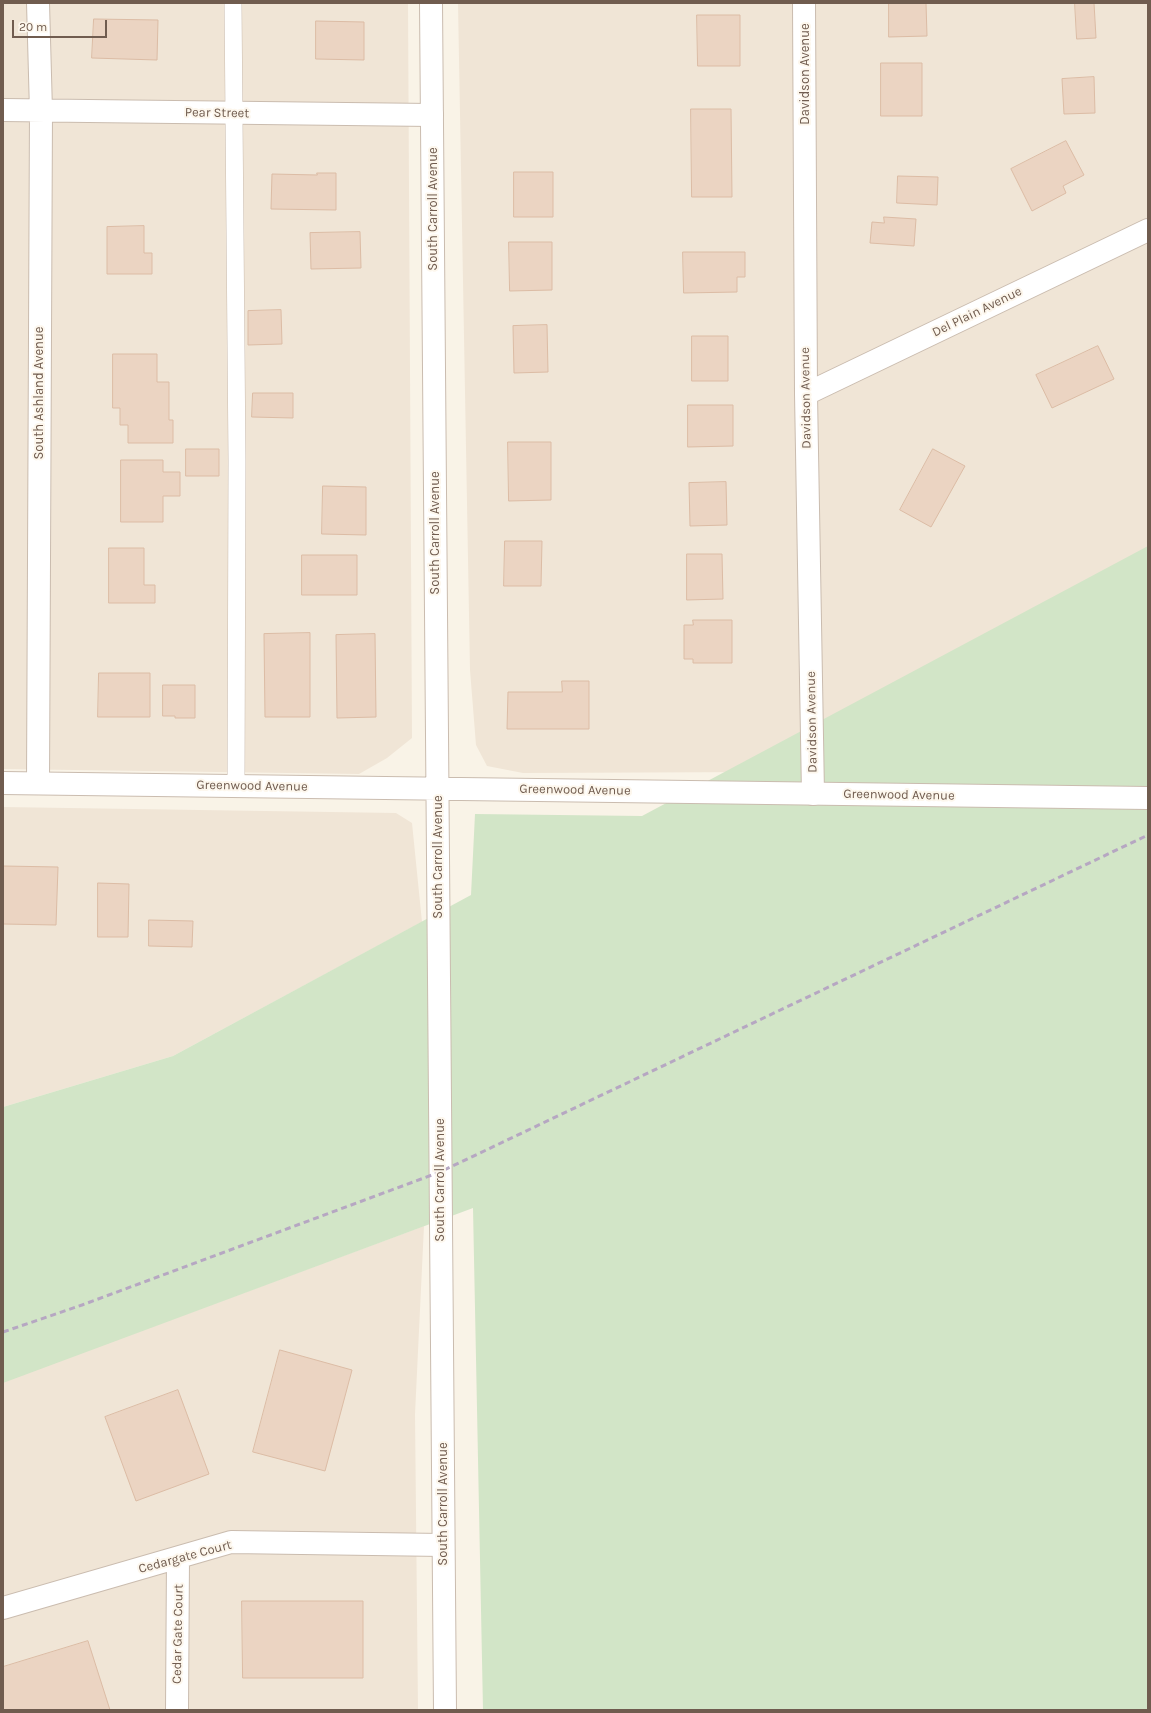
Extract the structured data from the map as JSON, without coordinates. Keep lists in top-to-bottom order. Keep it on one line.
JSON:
{"streets":{"street":["Davidson Avenue","Pear Street","South Carroll Avenue","Del Plain Avenue","South Ashland Avenue","Greenwood Avenue","Cedargate Court","Cedar Gate Court"]},"crossings":[["Davidson Avenue","Del Plain Avenue"],["Davidson Avenue","Greenwood Avenue"],["Pear Street","South Carroll Avenue"],["Pear Street","South Ashland Avenue"],["South Carroll Avenue","Greenwood Avenue"],["South Carroll Avenue","Cedargate Court"],["South Ashland Avenue","Greenwood Avenue"],["Cedargate Court","Cedar Gate Court"]],"scale_bar":"20 m"}
